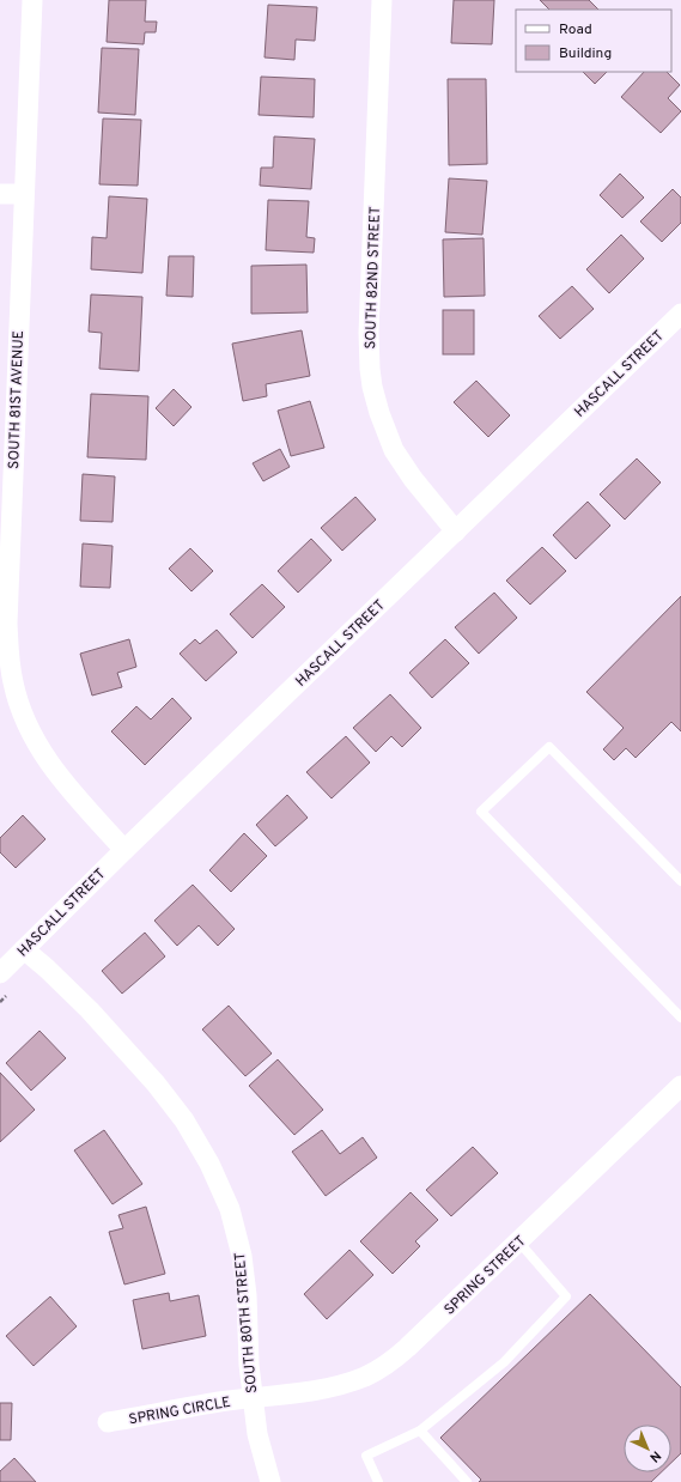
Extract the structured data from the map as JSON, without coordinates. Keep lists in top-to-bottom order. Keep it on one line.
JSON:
{"streets":{"street":["SOUTH 82ND STREET","HASCALL STREET","SOUTH 81ST AVENUE","SPRING STREET","SOUTH 80TH STREET","SPRING CIRCLE"]},"crossings":[["SOUTH 82ND STREET","HASCALL STREET"],["HASCALL STREET","SOUTH 81ST AVENUE"],["HASCALL STREET","SOUTH 80TH STREET"],["SPRING STREET","SOUTH 80TH STREET"],["SPRING STREET","SPRING CIRCLE"],["SOUTH 80TH STREET","SPRING CIRCLE"]],"legend":["Road","Building"],"north":"bottom right"}
